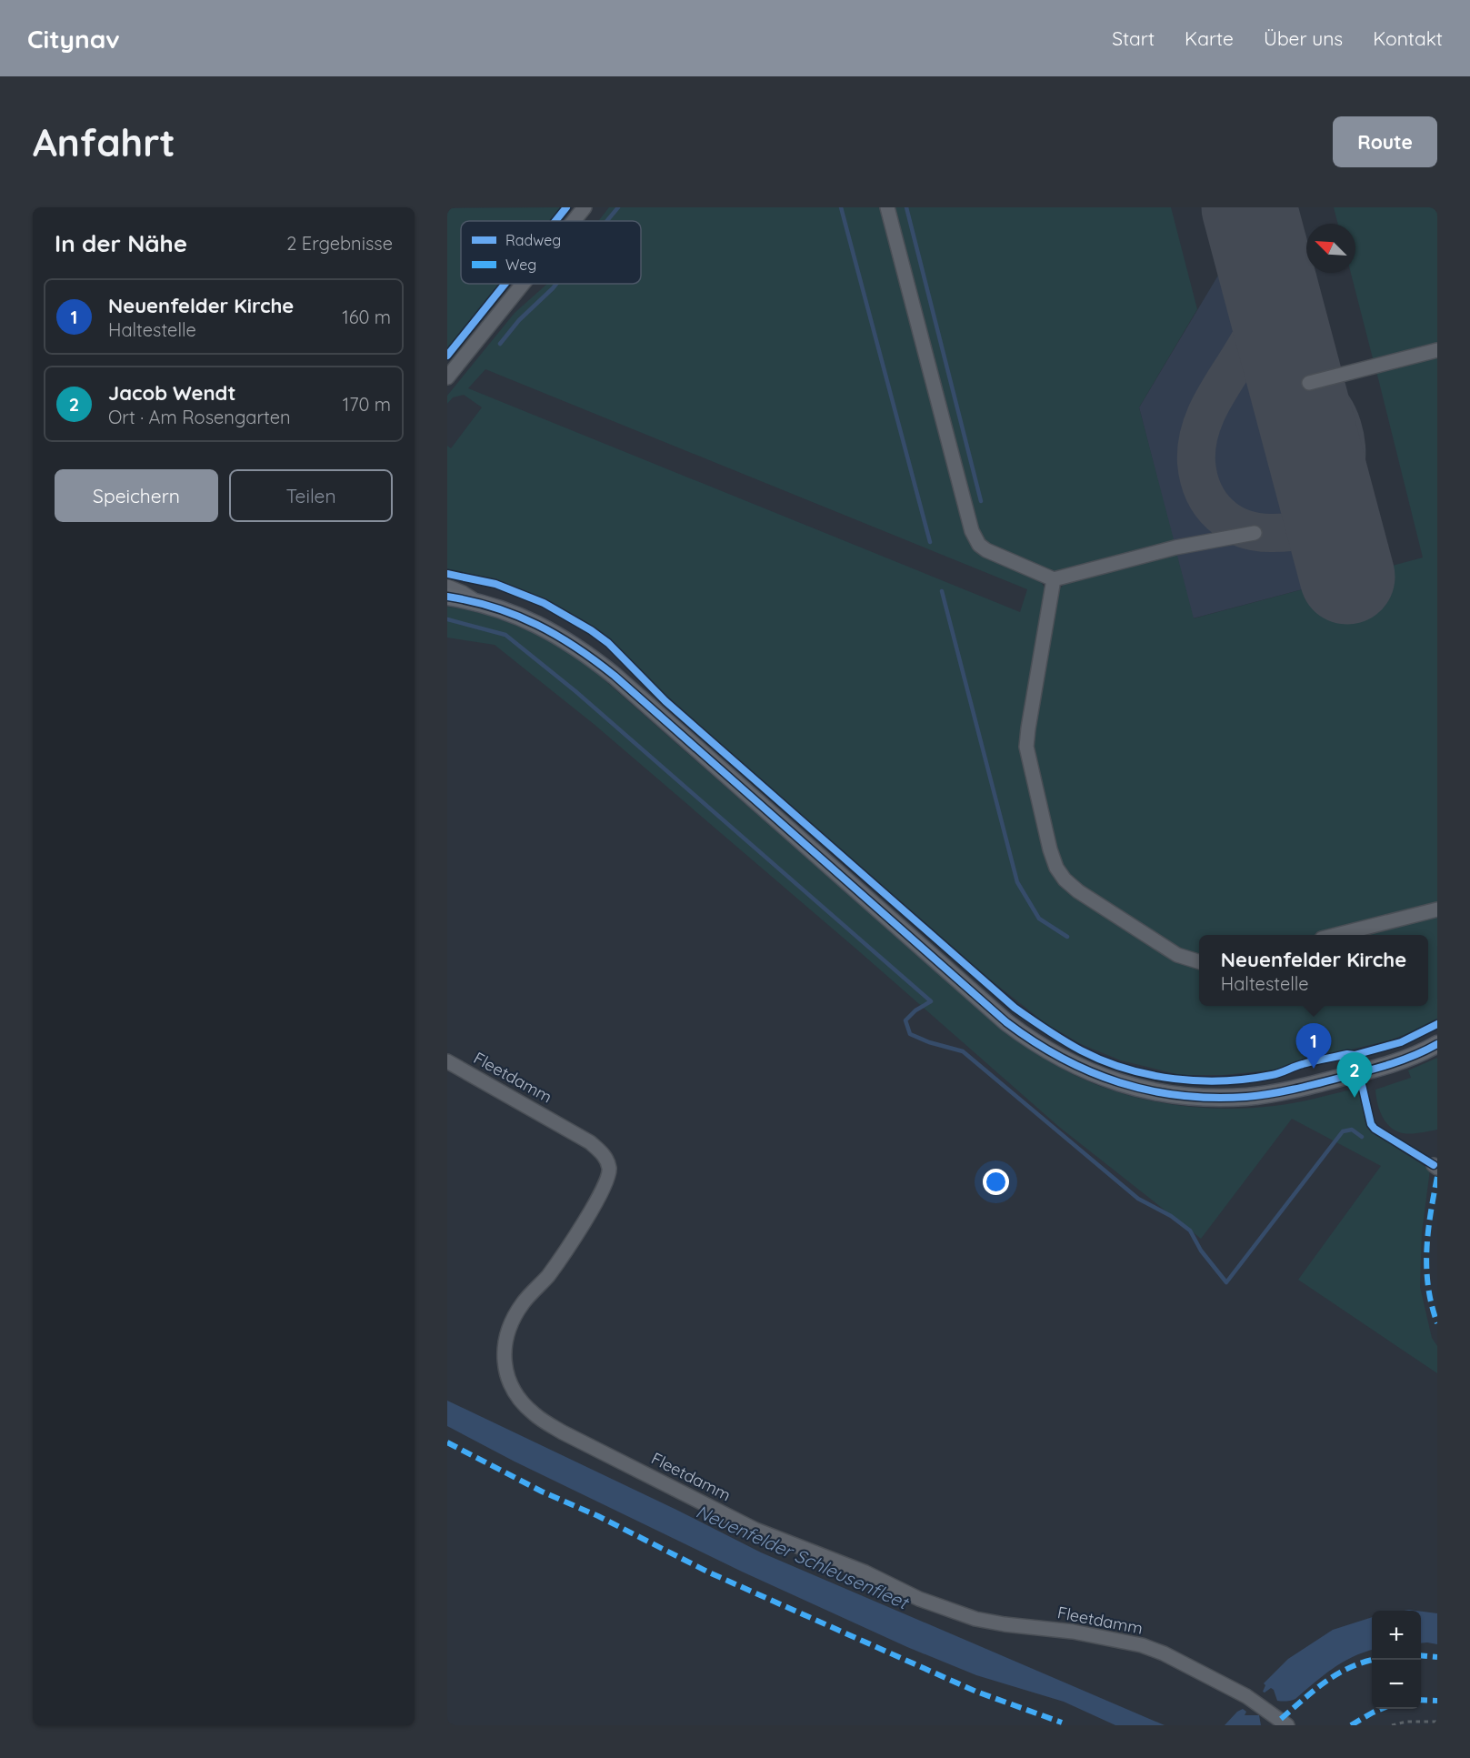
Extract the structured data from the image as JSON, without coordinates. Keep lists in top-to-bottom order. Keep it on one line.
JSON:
{"streets":{"street":["Fleetdamm"]},"water":["Neuenfelder Schleusenfleet"],"legend":["Radweg","Weg"],"north":"top left","page":{"header":"Citynav","nav":["Start","Karte","Über uns","Kontakt"],"buttons":["Route",["Speichern","Teilen"]],"title":"Anfahrt","heading":["In der Nähe","2 Ergebnisse"],"list":[{"mark":"1","name":"Neuenfelder Kirche","note":"Haltestelle","value":"160 m"},{"mark":"2","name":"Jacob Wendt","note":"Ort · Am Rosengarten","value":"170 m"}],"popup":["Neuenfelder Kirche","Haltestelle"],"pins":["1","2"],"map_buttons":["+","−"]}}
